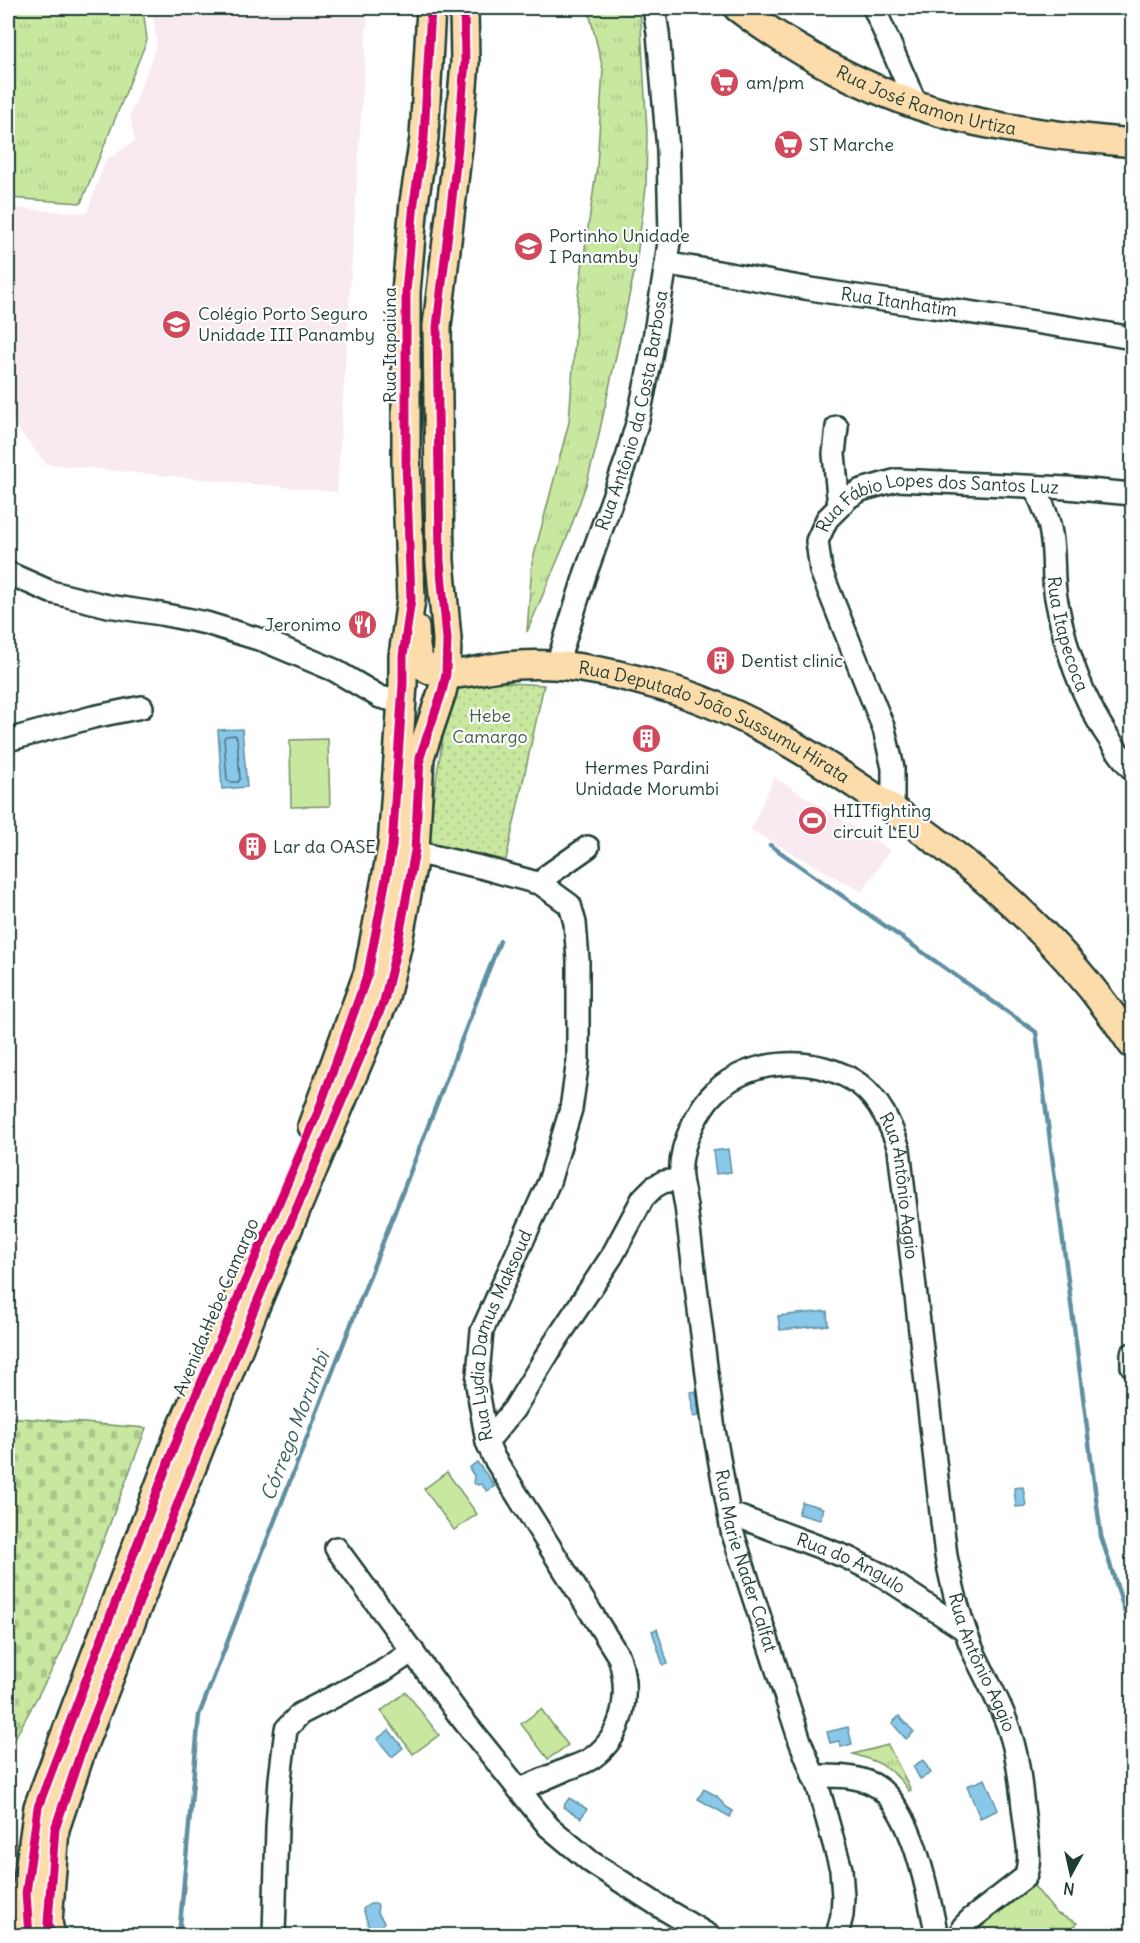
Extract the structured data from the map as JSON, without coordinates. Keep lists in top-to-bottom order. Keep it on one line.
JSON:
{"streets":{"main road":["Rua José Ramon Urtiza","Rua Itapaiúna","Rua Deputado João Sussumu Hirata","Avenida Hebe Camargo"],"street":["Rua Itanhatim","Rua Antônio da Costa Barbosa","Rua Fábio Lopes dos Santos Luz","Rua Itapecoca","Rua Antônio Aggio","Rua Lydia Damus Maksoud","Rua Marie Nader Calfat","Rua do Ângulo"]},"crossings":[["Rua Itanhatim","Rua Antônio da Costa Barbosa"],["Rua Itapaiúna","Avenida Hebe Camargo"],["Rua Antônio da Costa Barbosa","Rua Deputado João Sussumu Hirata"],["Rua Fábio Lopes dos Santos Luz","Rua Itapecoca"],["Rua Fábio Lopes dos Santos Luz","Rua Deputado João Sussumu Hirata"],["Rua Deputado João Sussumu Hirata","Avenida Hebe Camargo"],["Rua Antônio Aggio","Rua Marie Nader Calfat"],["Rua Antônio Aggio","Rua do Ângulo"],["Rua Marie Nader Calfat","Rua do Ângulo"]],"water":["Córrego Morumbi"],"parks":["Hebe Camargo"],"places":{"supermarket":["am/pm","ST Marche"],"school or university":["Portinho Unidade I Panamby","Colégio Porto Seguro Unidade III Panamby"],"restaurant":["Jeronimo"],"building":["Dentist clinic","Hermes Pardini Unidade Morumbi","Lar da OASE"],"sports":["HIITfighting circuit LEU"]},"north":"bottom"}
